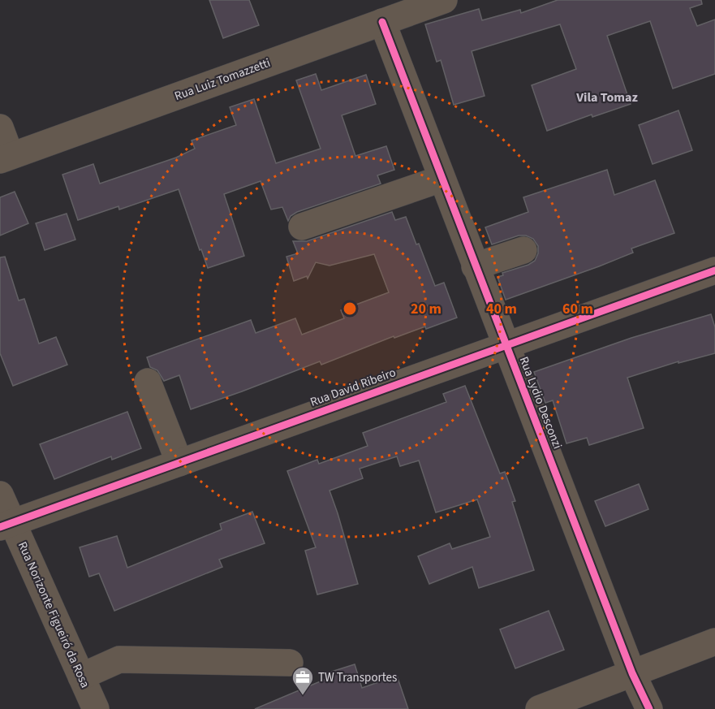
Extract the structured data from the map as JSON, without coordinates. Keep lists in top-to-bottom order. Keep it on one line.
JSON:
{"streets":{"street":["Rua Luiz Tomazzetti","Rua David Ribeiro","Rua Lydio Desconzi","Rua Norizonte Figueiró da Rosa"]},"crossings":[["Rua Luiz Tomazzetti","Rua Lydio Desconzi"],["Rua David Ribeiro","Rua Lydio Desconzi"],["Rua David Ribeiro","Rua Norizonte Figueiró da Rosa"]],"districts":["Vila Tomaz"],"places":{"office":["TW Transportes"]},"rings":["20 m","40 m","60 m"]}
